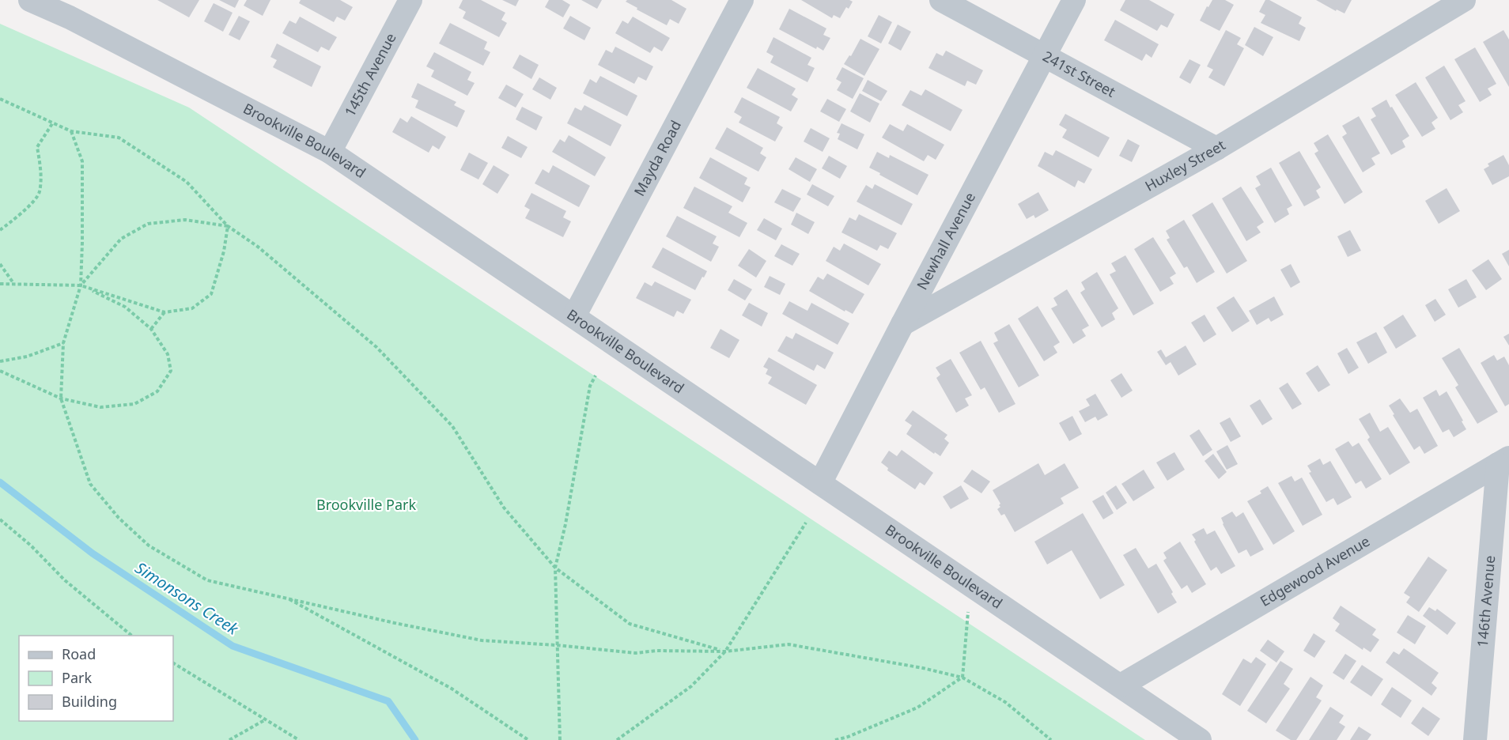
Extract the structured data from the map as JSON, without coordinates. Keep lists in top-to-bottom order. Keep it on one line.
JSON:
{"streets":{"street":["241st Street","145th Avenue","Brookville Boulevard","Mayda Road","Huxley Street","Newhall Avenue","Edgewood Avenue","146th Avenue"]},"crossings":[["241st Street","Huxley Street"],["241st Street","Newhall Avenue"],["145th Avenue","Brookville Boulevard"],["Brookville Boulevard","Mayda Road"],["Brookville Boulevard","Newhall Avenue"],["Brookville Boulevard","Edgewood Avenue"],["Huxley Street","Newhall Avenue"],["Edgewood Avenue","146th Avenue"]],"water":["Simonsons Creek"],"parks":["Brookville Park"],"legend":["Road","Park","Building"]}
